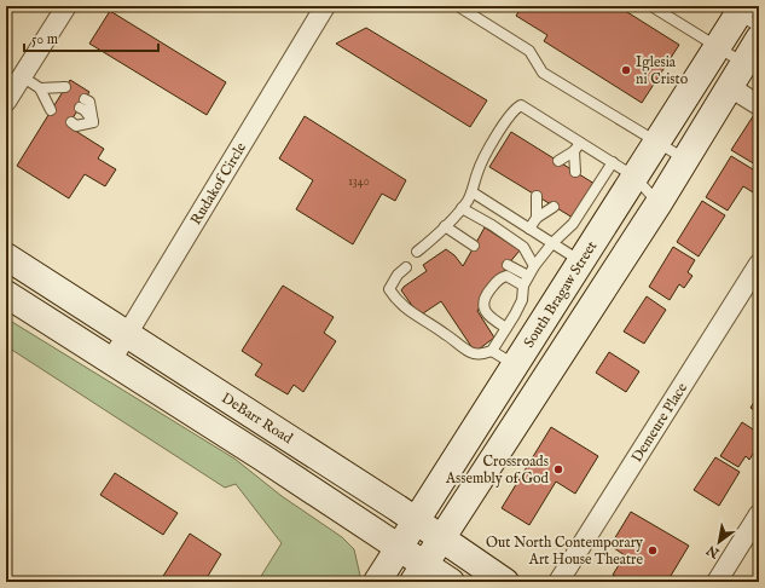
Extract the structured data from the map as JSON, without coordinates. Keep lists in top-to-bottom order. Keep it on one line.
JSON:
{"streets":{"main road":["South Bragaw Street","DeBarr Road"],"street":["Rudakof Circle","Demeure Place"]},"crossings":[["Rudakof Circle","DeBarr Road"],["South Bragaw Street","DeBarr Road"]],"places":["Iglesia ni Cristo","Crossroads Assembly of God","Out North Contemporary Art House Theatre"],"house_numbers":["1340"],"scale_bar":"50 m","north":"bottom left"}
